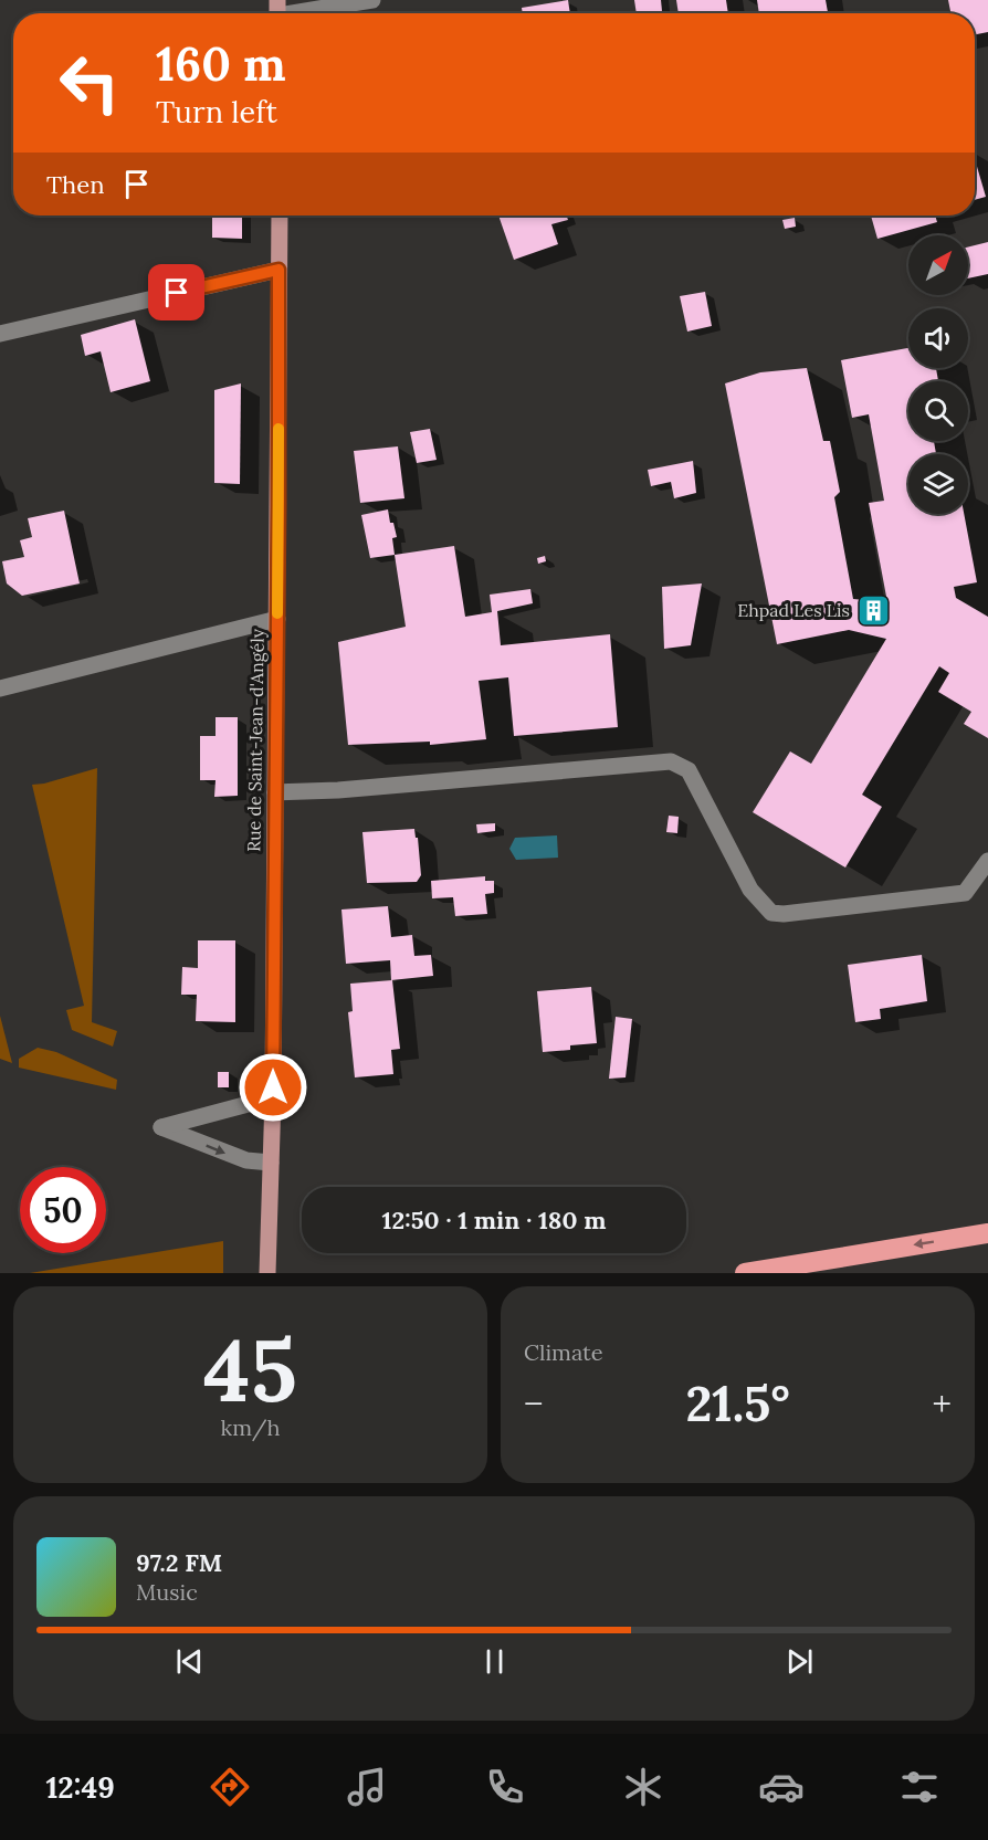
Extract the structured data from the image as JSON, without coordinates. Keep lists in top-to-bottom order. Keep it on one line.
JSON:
{"streets":{"main road":["Rue de Saint-Jean-d'Angély"]},"places":{"building":["Ehpad Les Lis"]},"north":"top right","page":{"turn":["160 m","Turn left"],"then":"Then","limit":"50","trip":"12:50 · 1 min · 180 m","tile":[["45","km/h"],"Climate"],"heat":["−","21.5°","+"],"song":["97.2 FM","Music"],"tabs":"12:49"}}
